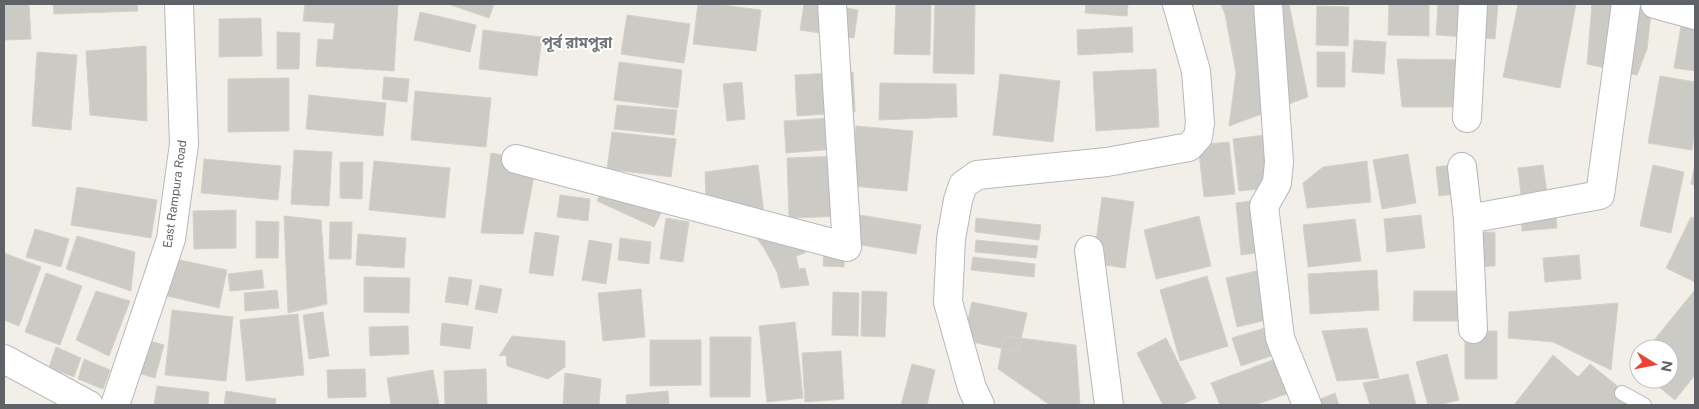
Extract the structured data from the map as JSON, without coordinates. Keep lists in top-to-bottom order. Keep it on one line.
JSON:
{"streets":{"street":["East Rampura Road"]},"districts":["পূর্ব রামপুরা"],"north":"right"}
